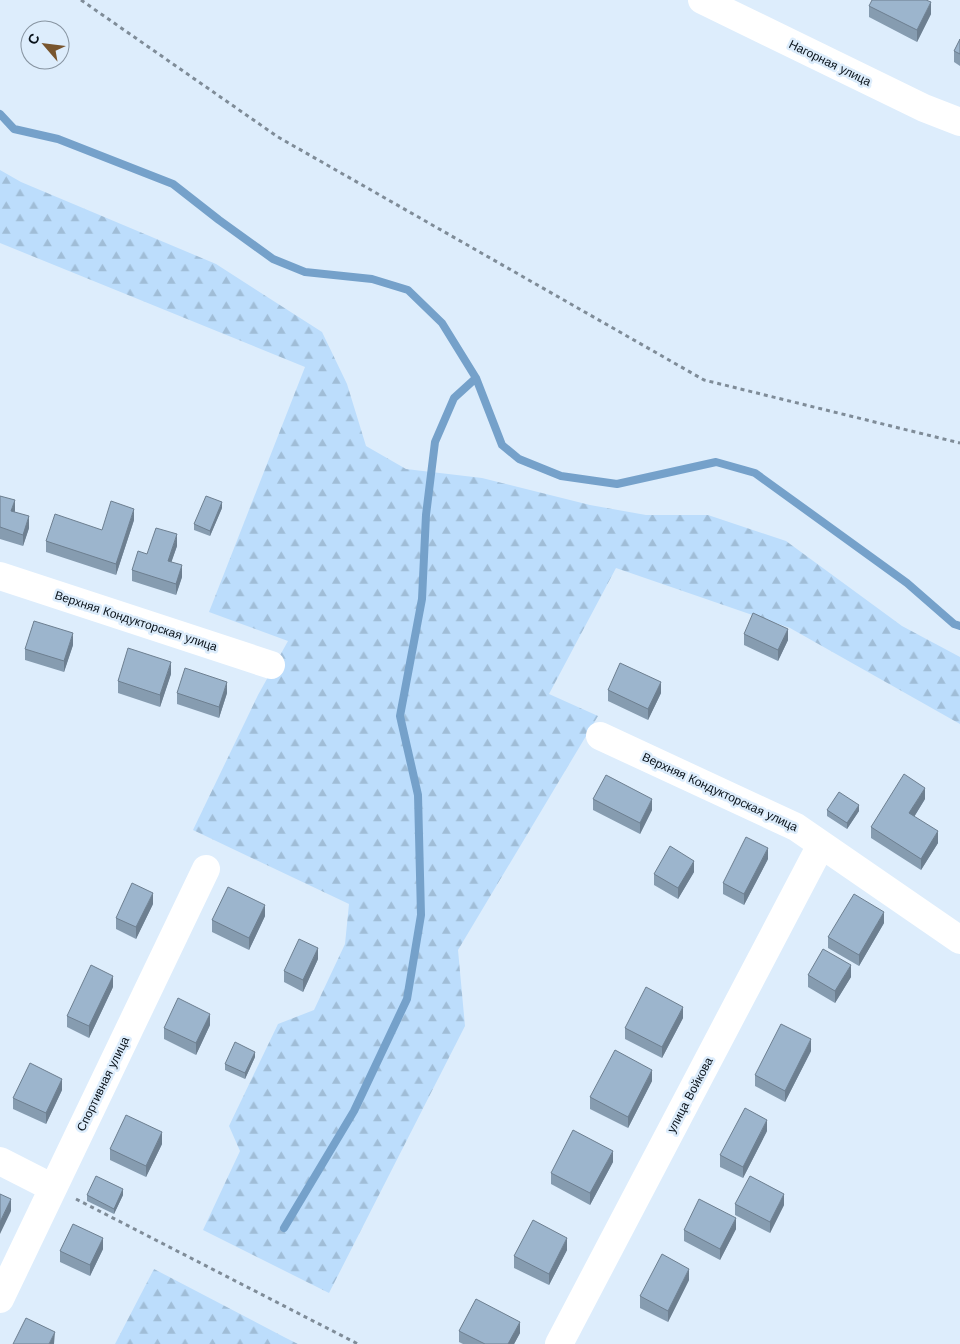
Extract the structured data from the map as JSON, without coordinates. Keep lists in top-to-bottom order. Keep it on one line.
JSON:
{"streets":{"street":["Нагорная улица","Верхняя Кондукторская улица","Спортивная улица","улица Войкова"]},"crossings":[["Верхняя Кондукторская улица","улица Войкова"]],"north":"top left"}
